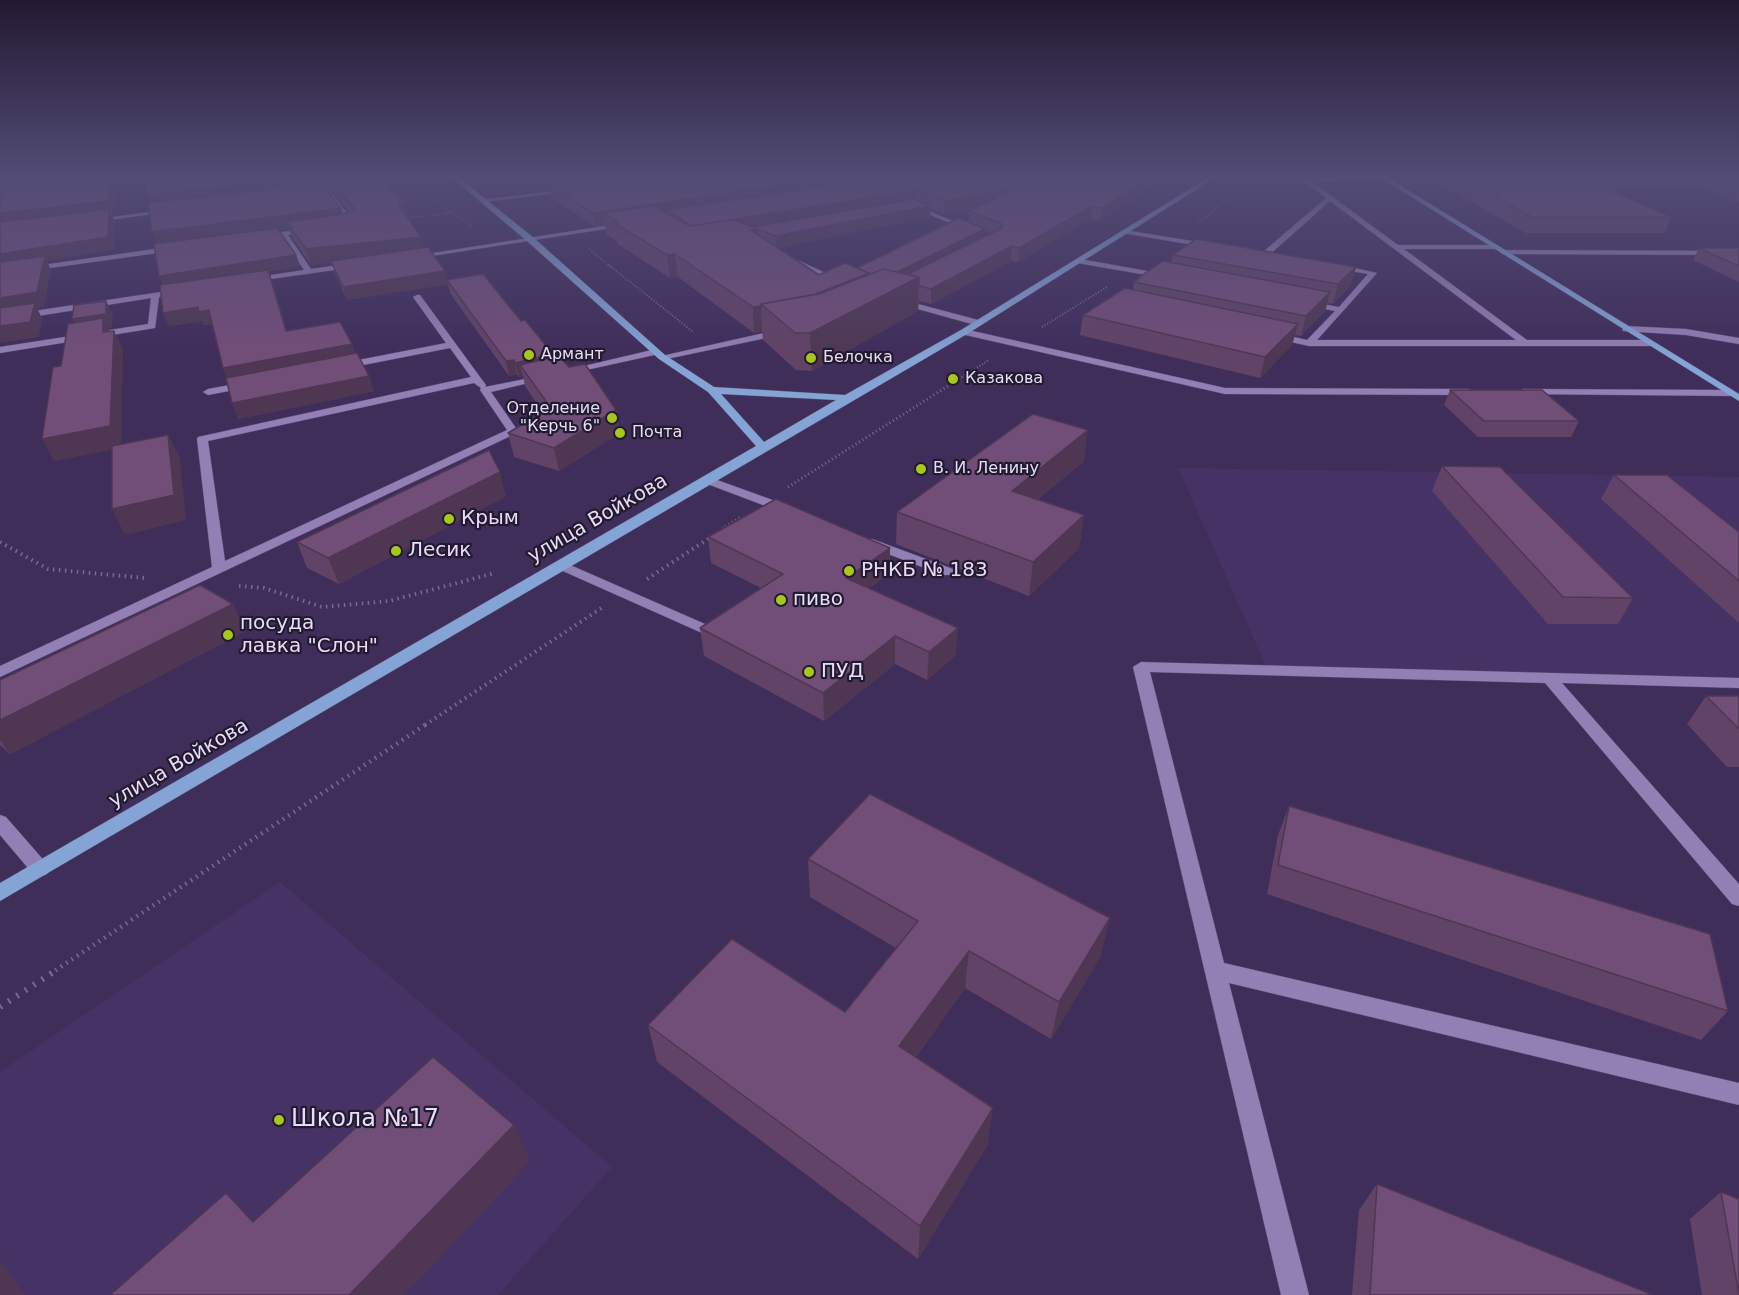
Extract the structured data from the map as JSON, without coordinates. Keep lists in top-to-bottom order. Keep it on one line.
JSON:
{"streets":{"main road":["улица Войкова"]},"places":["Армант","Белочка","Казакова","Отделение \"Керчь 6\"","Почта","В. И. Ленину","Крым","Лесик","РНКБ № 183","пиво","посуда лавка \"Слон\"","ПУД","Школа №17"]}
